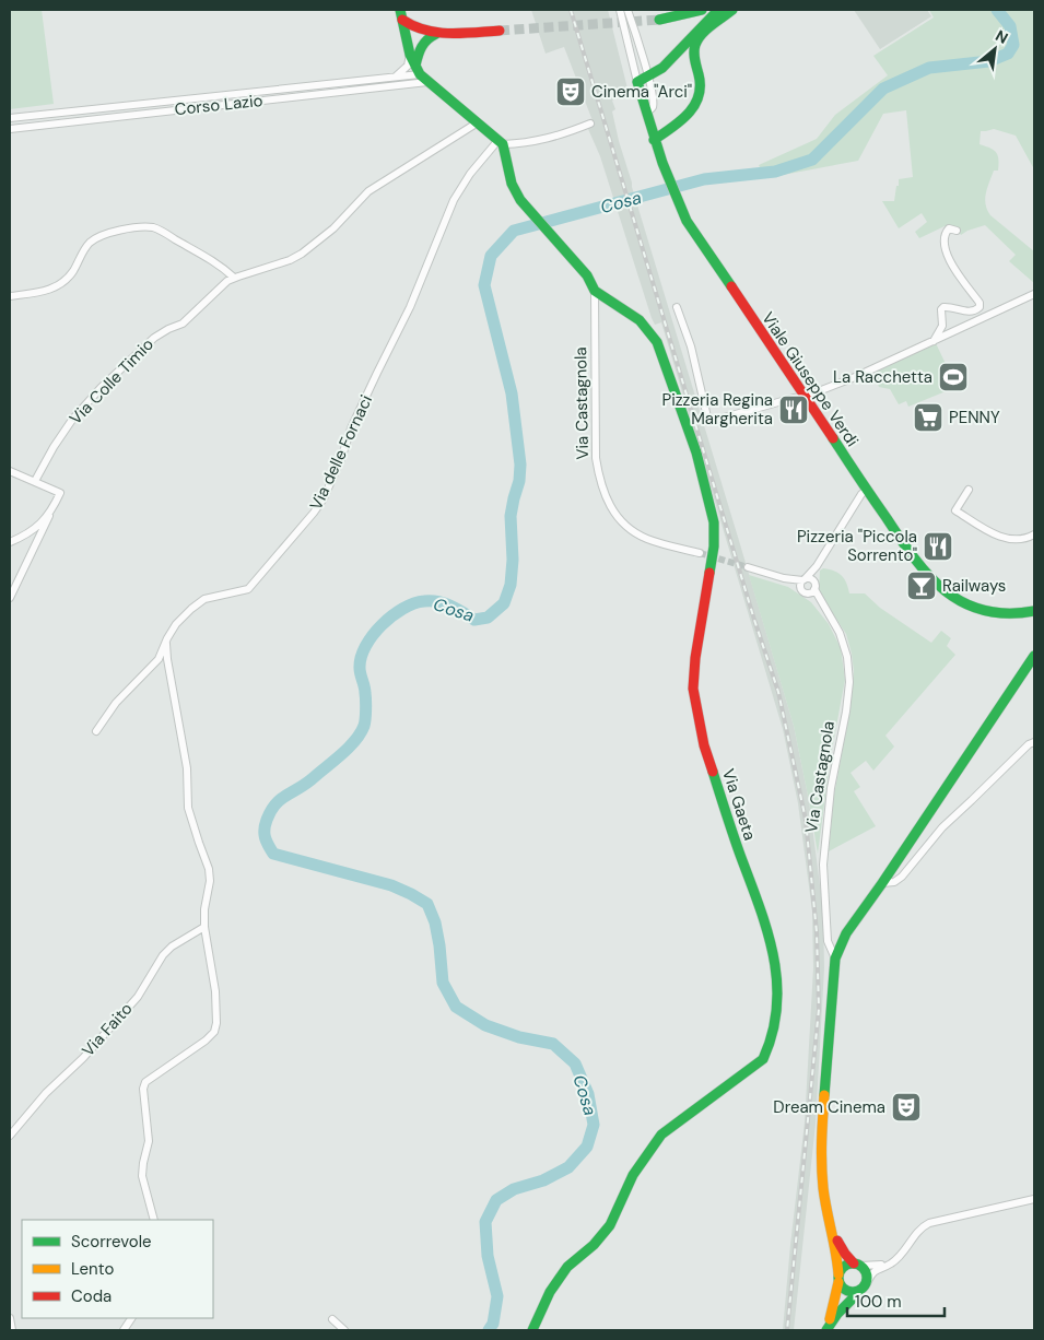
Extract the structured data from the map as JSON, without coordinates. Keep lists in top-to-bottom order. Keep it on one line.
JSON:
{"streets":{"main road":["Viale Giuseppe Verdi","Via Gaeta"],"street":["Corso Lazio","Via Colle Timio","Via Castagnola","Via delle Fornaci","Via Faito"]},"crossings":[["Via Castagnola","Via Gaeta"],["Via delle Fornaci","Via Gaeta"]],"water":["Cosa"],"places":{"theatre":["Cinema \"Arci\"","Dream Cinema"],"sports":["La Racchetta"],"restaurant":["Pizzeria Regina Margherita","Pizzeria \"Piccola Sorrento\""],"supermarket":["PENNY"],"bar":["Railways"]},"legend":["Scorrevole","Lento","Coda"],"scale_bar":"100 m","north":"top right"}
